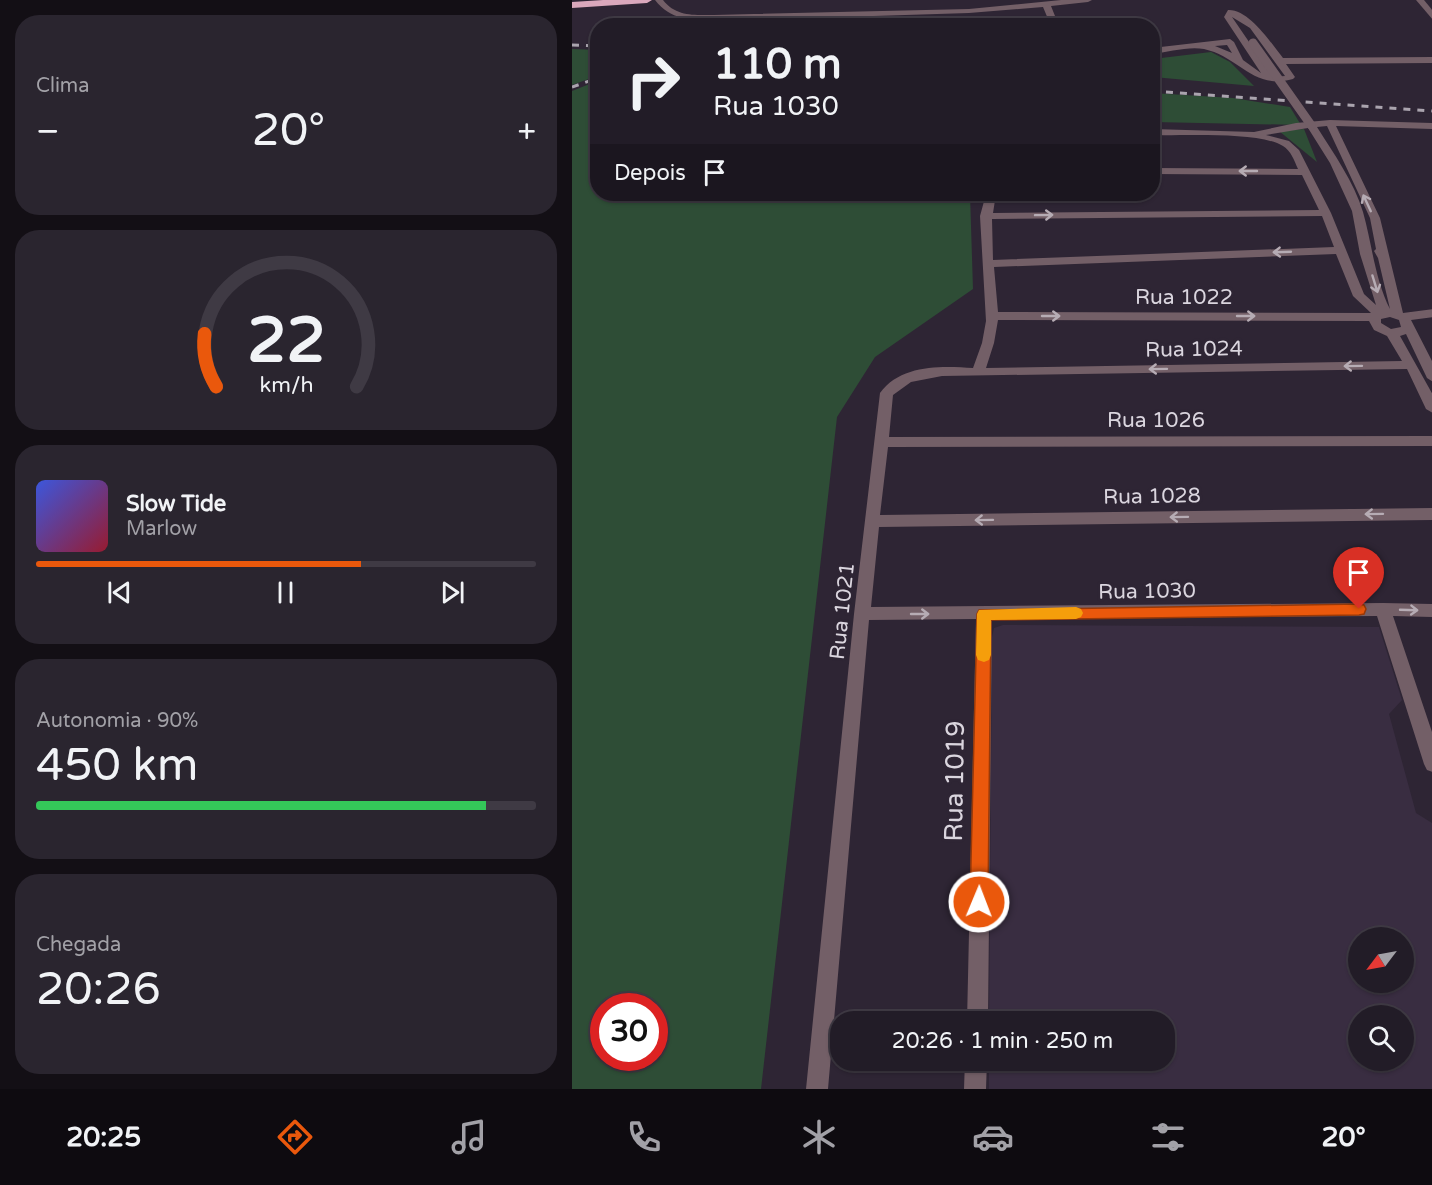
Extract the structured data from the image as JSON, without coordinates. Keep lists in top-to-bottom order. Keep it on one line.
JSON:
{"streets":{"street":["Rua 1022","Rua 1024","Rua 1026","Rua 1028","Rua 1030","Rua 1021","Rua 1019"]},"crossings":[["Rua 1024","Rua 1021"],["Rua 1026","Rua 1021"],["Rua 1028","Rua 1021"],["Rua 1030","Rua 1021"],["Rua 1030","Rua 1019"]],"one_way":["Rua 1028"],"north":"bottom left","page":{"tile":["Clima",["Autonomia · 90%","450 km"],["Chegada","20:26"]],"turn":["110 m","Rua 1030"],"heat":["−","20°","+"],"then":"Depois","song":["Slow Tide","Marlow"],"limit":"30","trip":"20:26 · 1 min · 250 m","tabs":["20:25","20°"],"gauge":["22","km/h"]}}
